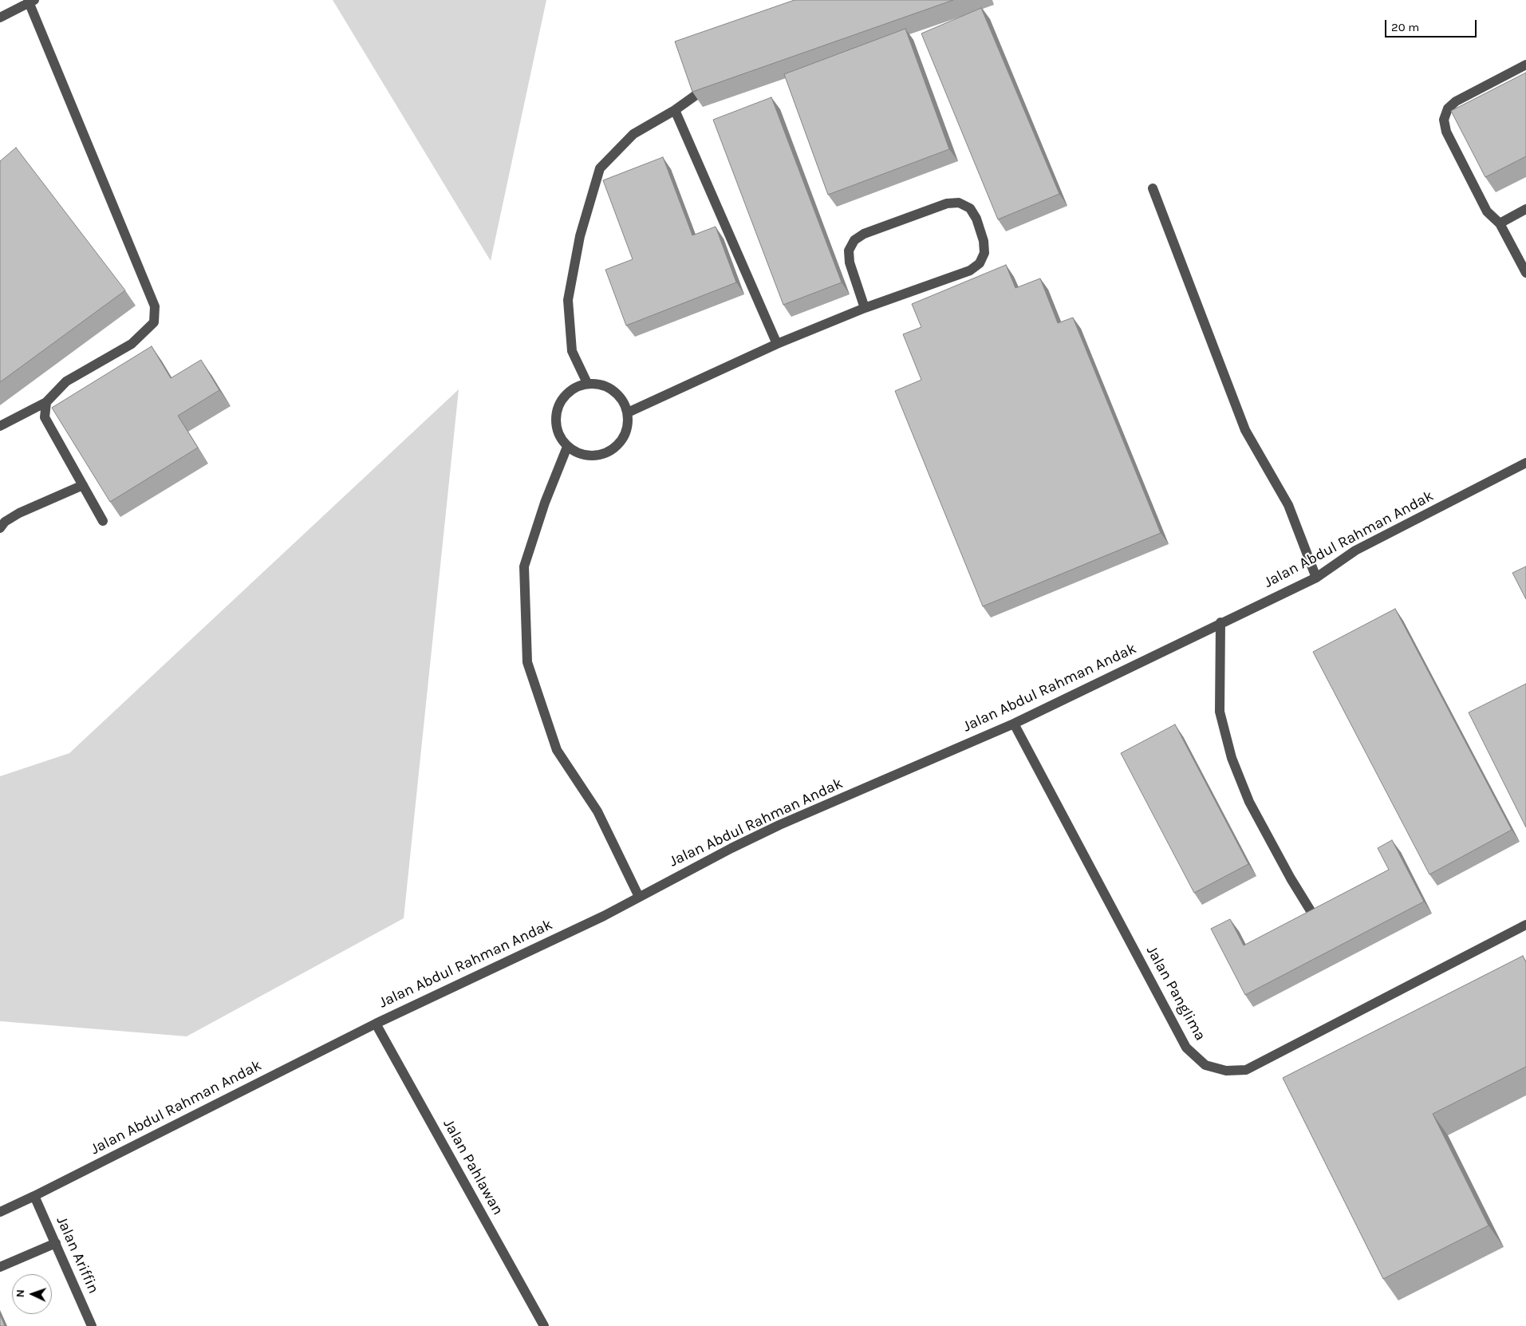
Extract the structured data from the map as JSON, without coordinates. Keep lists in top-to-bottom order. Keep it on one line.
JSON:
{"streets":{"street":["Jalan Abdul Rahman Andak","Jalan Panglima","Jalan Pahlawan","Jalan Ariffin"]},"crossings":[["Jalan Abdul Rahman Andak","Jalan Panglima"],["Jalan Abdul Rahman Andak","Jalan Pahlawan"],["Jalan Abdul Rahman Andak","Jalan Ariffin"]],"scale_bar":"20 m","north":"left"}
